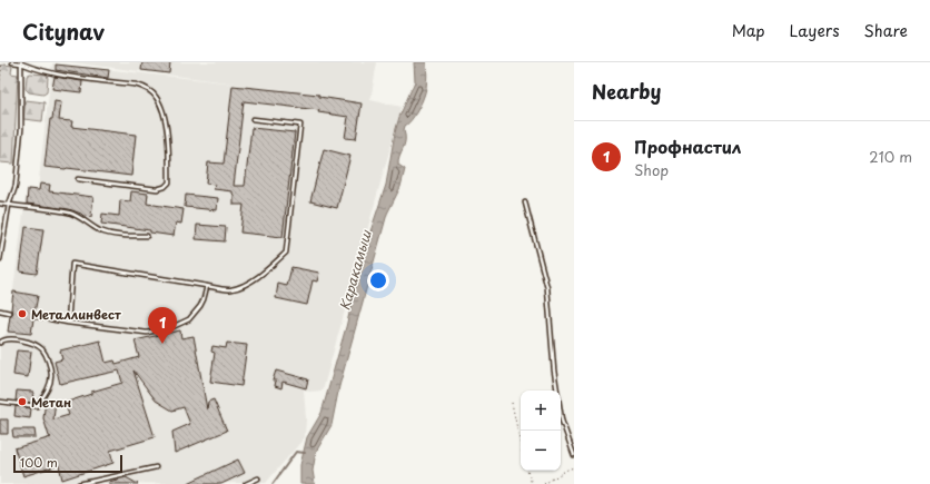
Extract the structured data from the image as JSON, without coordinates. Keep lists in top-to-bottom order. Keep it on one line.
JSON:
{"water":["Каракамыш"],"places":["Металлинвест","Метан"],"scale_bar":"100 m","page":{"header":"Citynav","nav":["Map","Layers","Share"],"heading":"Nearby","list":[{"mark":"1","name":"Профнастил","note":"Shop","value":"210 m"}],"pins":"1","map_buttons":["+","−"],"scale":"100 m"}}
